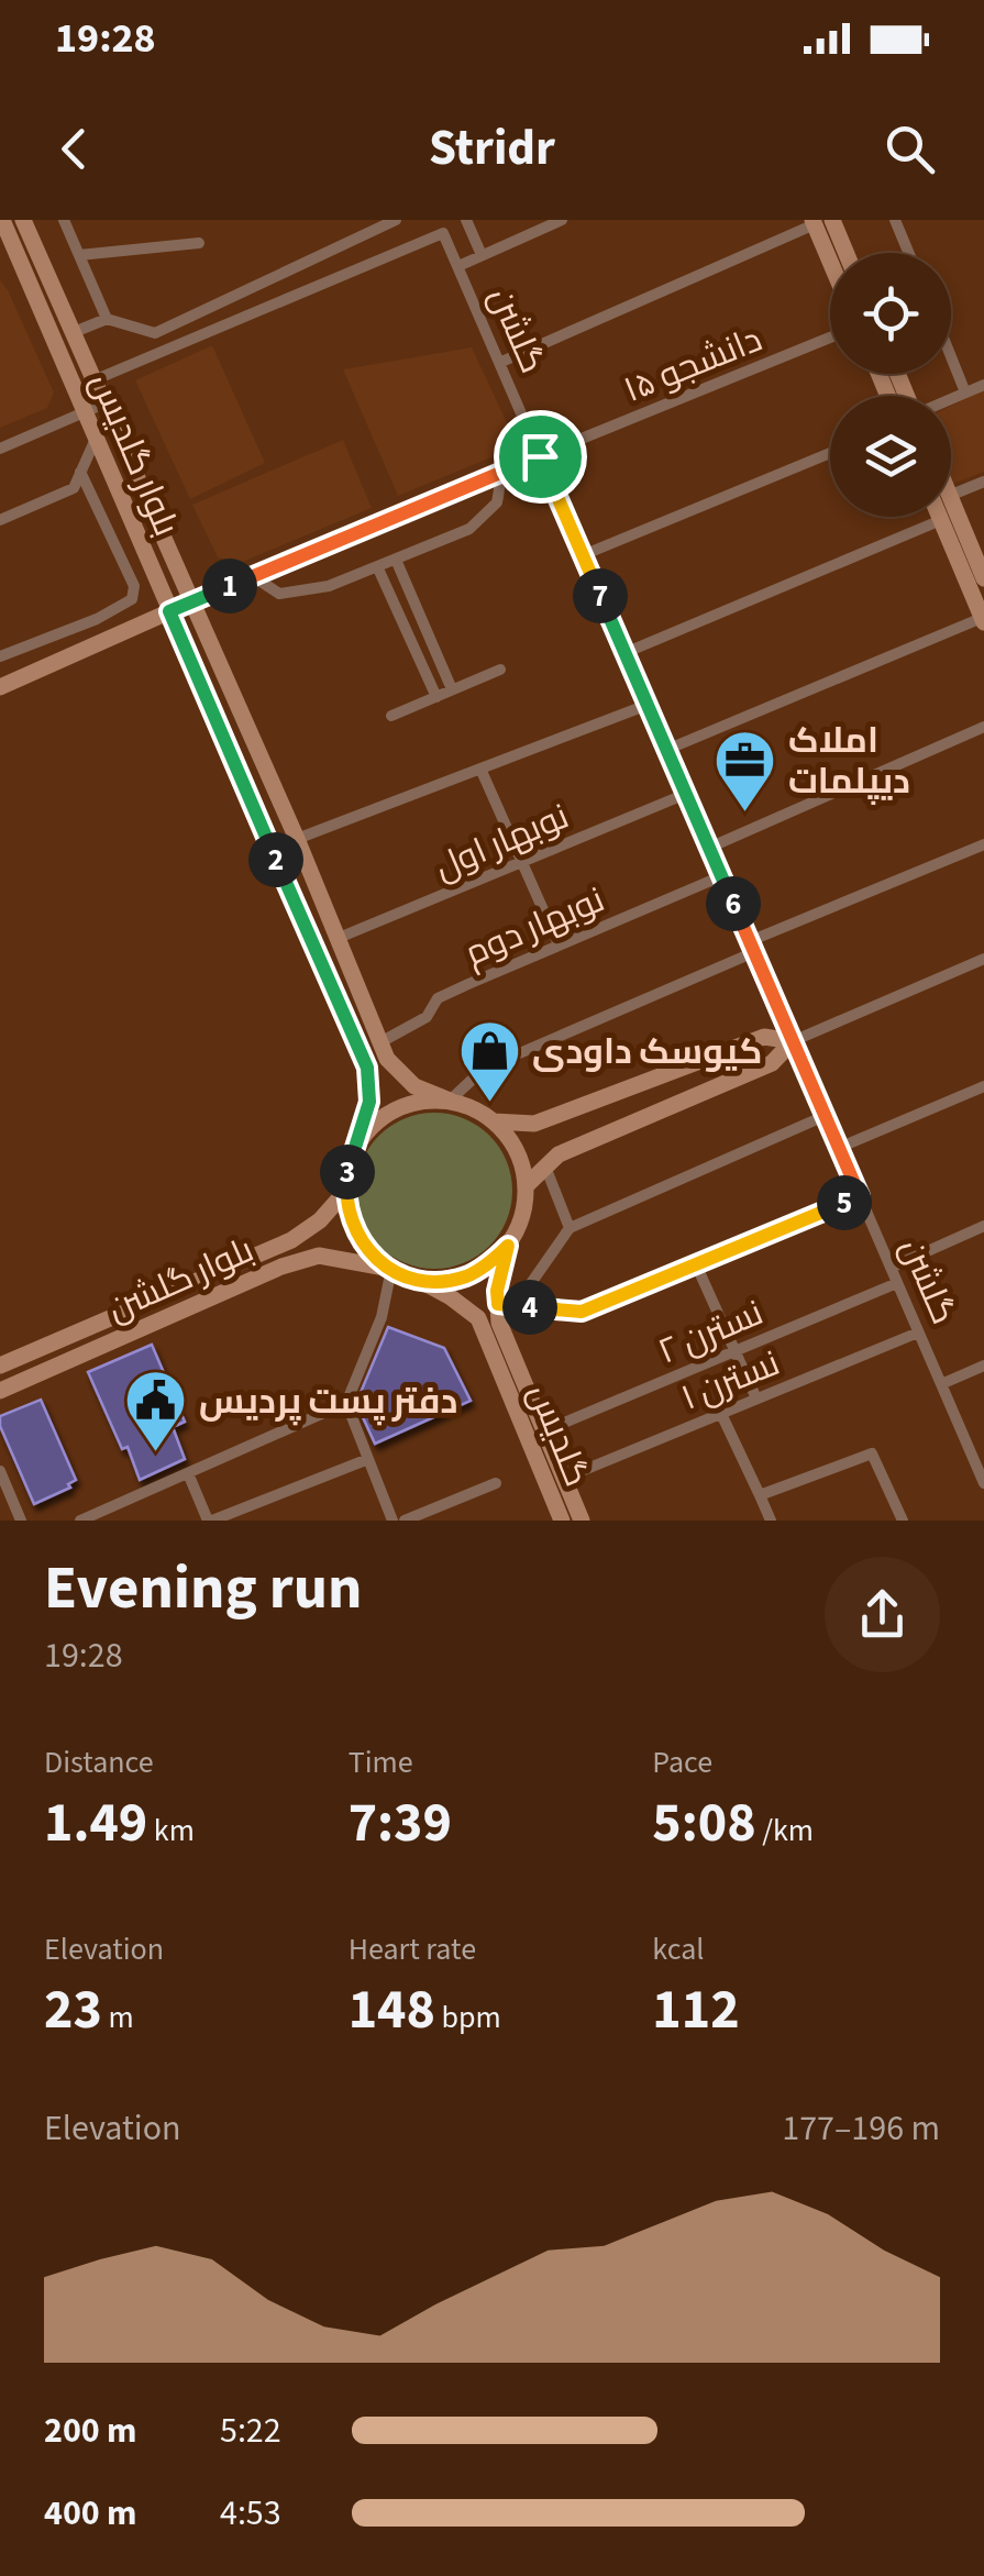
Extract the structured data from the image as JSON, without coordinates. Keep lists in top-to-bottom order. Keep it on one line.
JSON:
{"streets":{"main road":["بلوار گلدیس","بلوار گلشن","گلدیس"],"street":["گلشن","دانشجو ۱۵","نوبهار اول","نوبهار دوم","نسترن ۲","نسترن ۱"]},"crossings":[["گلشن","دانشجو ۱۵"],["گلشن","نوبهار اول"],["گلشن","نوبهار دوم"],["گلشن","نسترن ۲"],["گلشن","نسترن ۱"],["دانشجو ۱۵","بلوار گلدیس"],["بلوار گلدیس","نوبهار اول"],["بلوار گلدیس","نوبهار دوم"],["بلوار گلدیس","بلوار گلشن"],["بلوار گلدیس","گلدیس"],["بلوار گلشن","گلدیس"],["نسترن ۲","گلدیس"],["نسترن ۱","گلدیس"]],"places":{"office":["املاک دیپلمات"],"shop":["کیوسک داودی"],"public building":["دفتر پست پردیس"]},"page":{"status":"19:28","header":"Stridr","pins":["1","7","2","6","3","5","4"],"heading":["Evening run","19:28"],"stats":[["Distance","1.49 km"],["Time","7:39"],["Pace","5:08 /km"],["Elevation","23 m"],["Heart rate","148 bpm"],["kcal","112"]],"chart":["Elevation","177–196 m"],"list":[{"name":"200 m","note":"5:22"},{"name":"400 m","note":"4:53"}]}}
